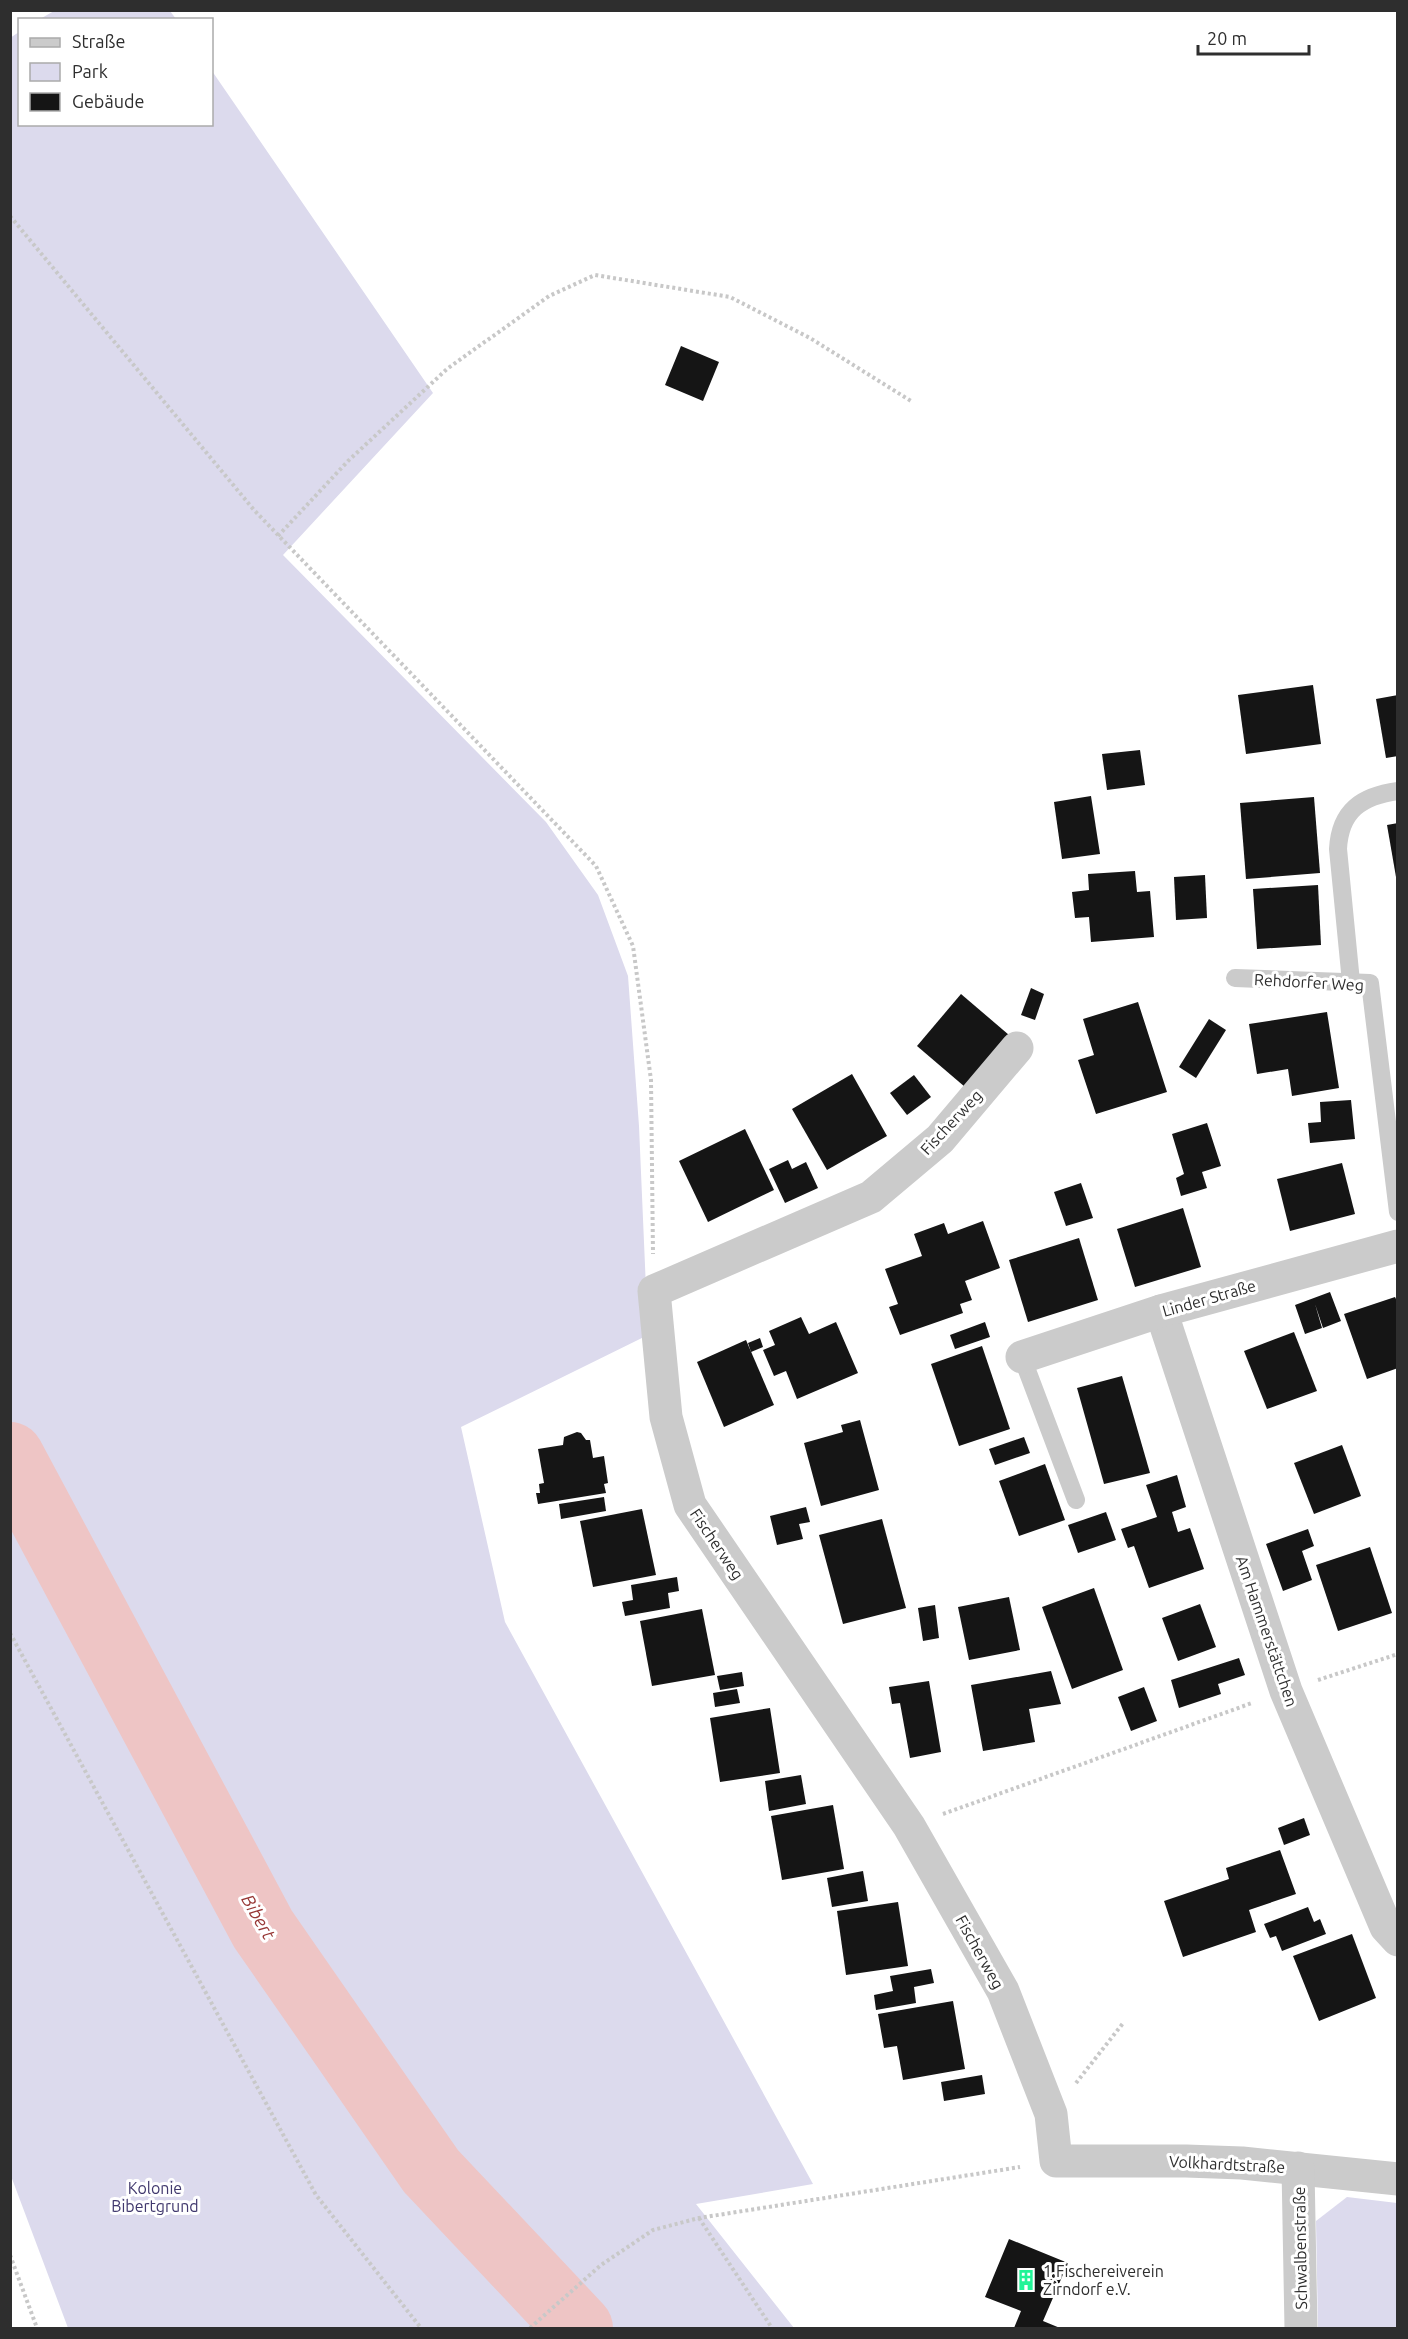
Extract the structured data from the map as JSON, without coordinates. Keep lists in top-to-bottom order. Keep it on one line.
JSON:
{"streets":{"street":["Fischerweg","Linder Straße","Am Hammerstättchen","Volkhardtstraße","Schwalbenstraße"],"lane":["Rehdorfer Weg"]},"crossings":[["Fischerweg","Volkhardtstraße"],["Linder Straße","Am Hammerstättchen"],["Volkhardtstraße","Schwalbenstraße"]],"water":["Bibert"],"parks":["Kolonie Bibertgrund"],"places":{"building":["1.Fischereiverein Zirndorf e.V."]},"legend":["Straße","Park","Gebäude"],"scale_bar":"20 m"}
